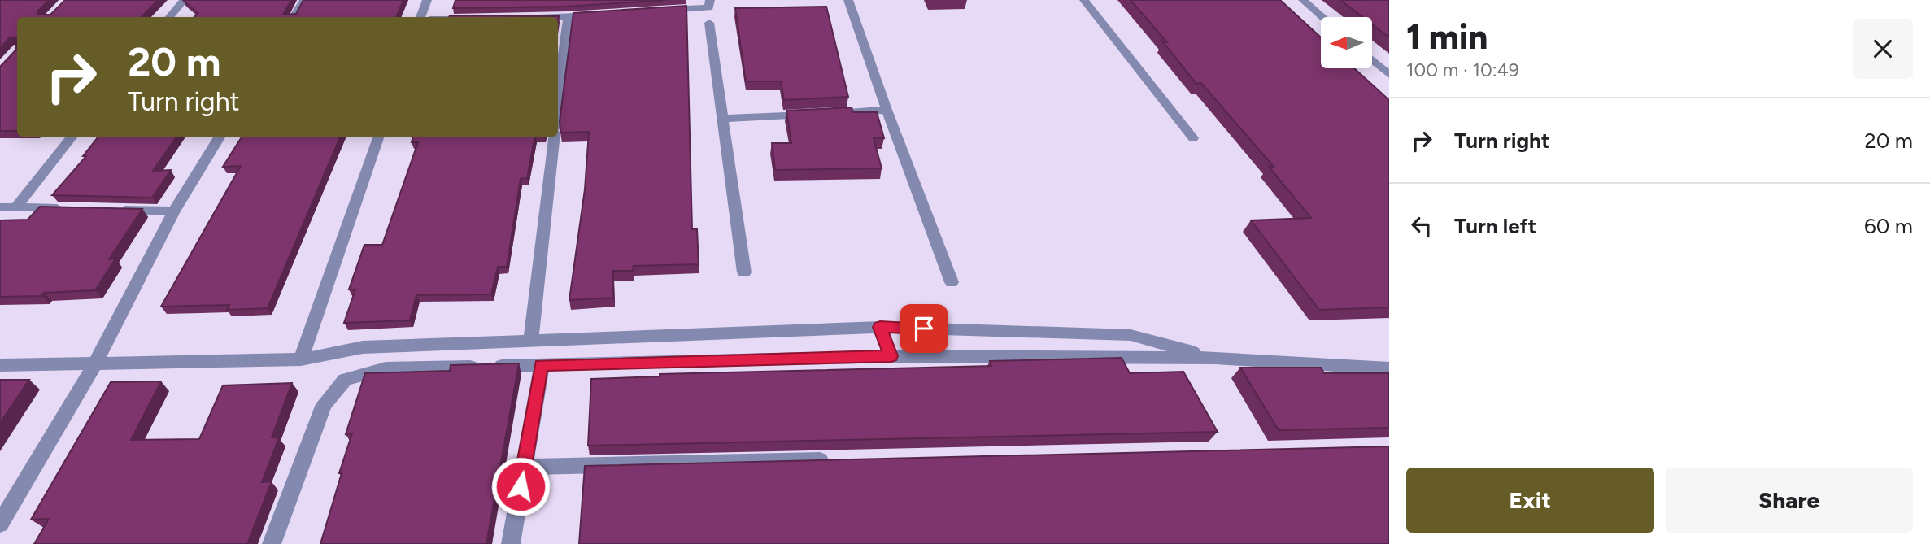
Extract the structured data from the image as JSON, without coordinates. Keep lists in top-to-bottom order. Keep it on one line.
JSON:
{"north":"left","page":{"heading":["1 min","100 m · 10:49"],"turn":["20 m","Turn right"],"list":[{"name":"Turn right","value":"20 m"},{"name":"Turn left","value":"60 m"}],"buttons":["Exit","Share"]}}
